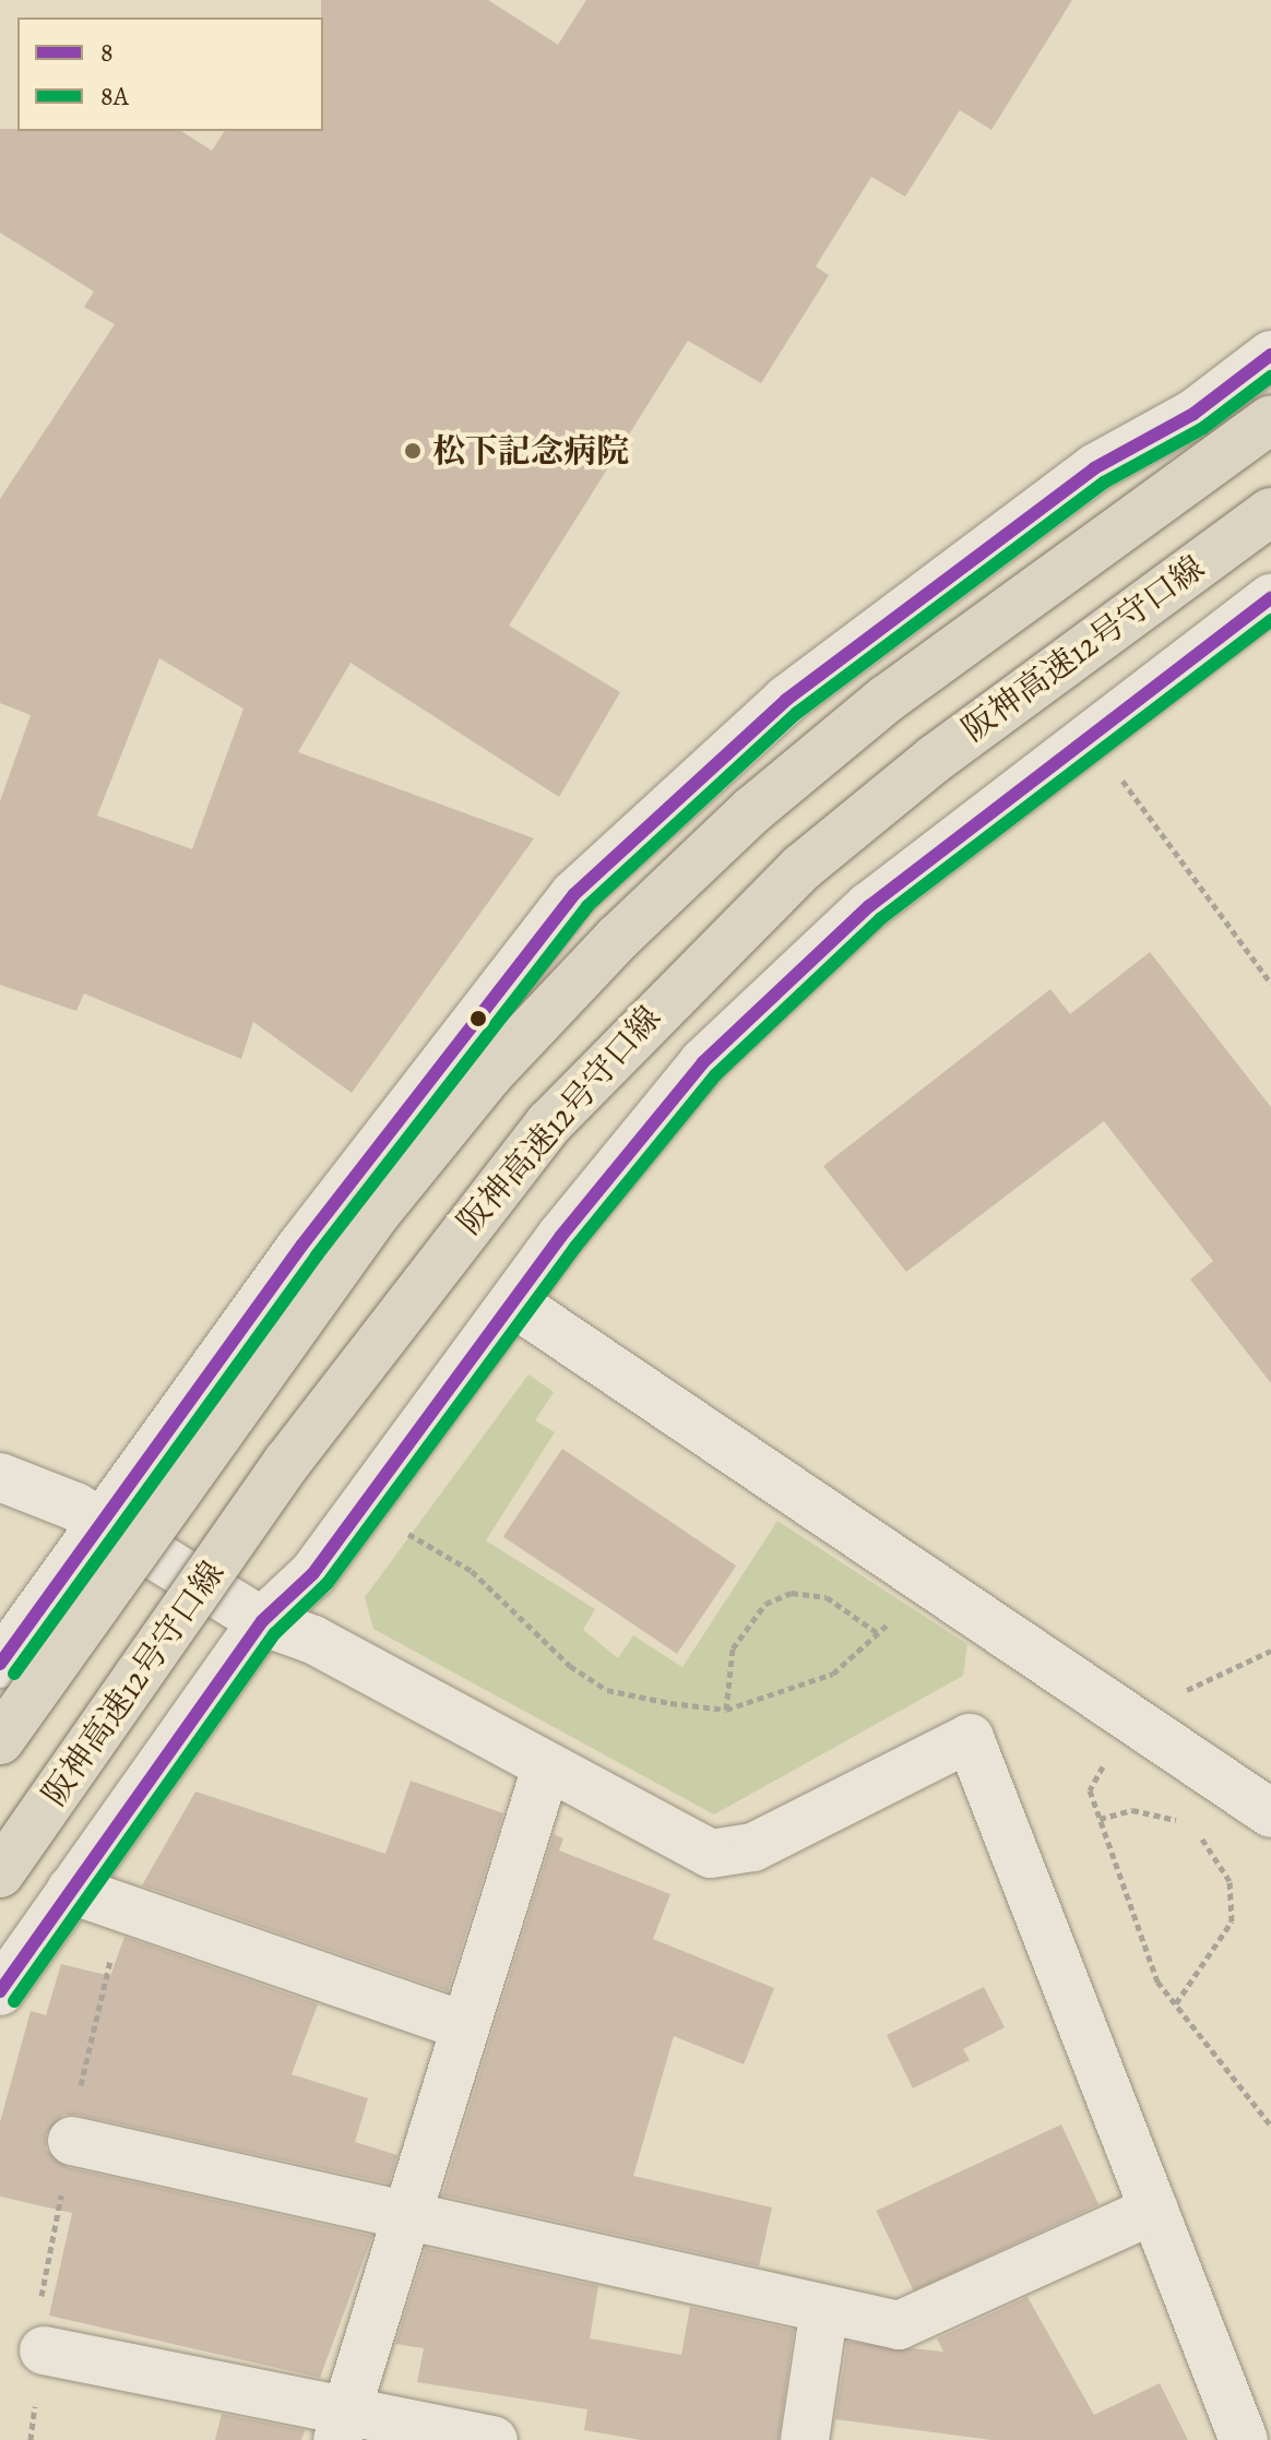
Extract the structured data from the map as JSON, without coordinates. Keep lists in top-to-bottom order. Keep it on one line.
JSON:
{"streets":{"highway":["阪神高速12号守口線"]},"places":["松下記念病院"],"lines":["transit line 8","transit line 8A"],"legend":["8","8A"]}
